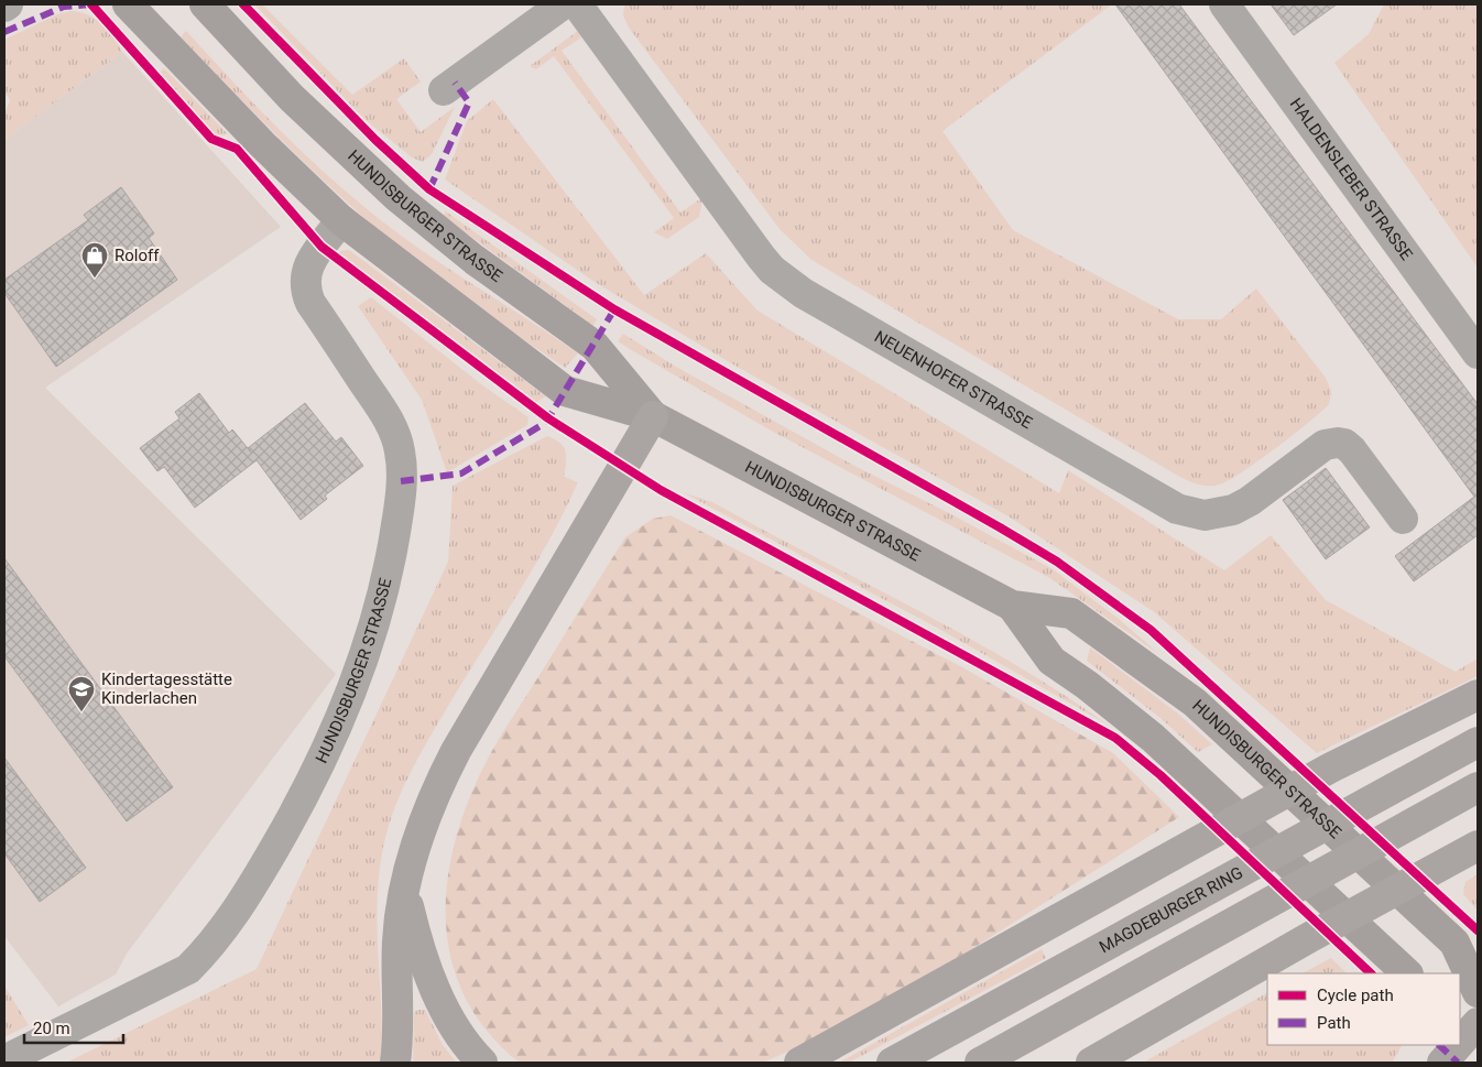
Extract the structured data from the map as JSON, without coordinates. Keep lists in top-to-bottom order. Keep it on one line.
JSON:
{"streets":{"highway":["MAGDEBURGER RING"],"main road":["HUNDISBURGER STRASSE"],"street":["HALDENSLEBER STRASSE","NEUENHOFER STRASSE"]},"places":{"shop":["Roloff"],"school or university":["Kindertagesstätte Kinderlachen"]},"legend":["Cycle path","Path"],"scale_bar":"20 m"}
